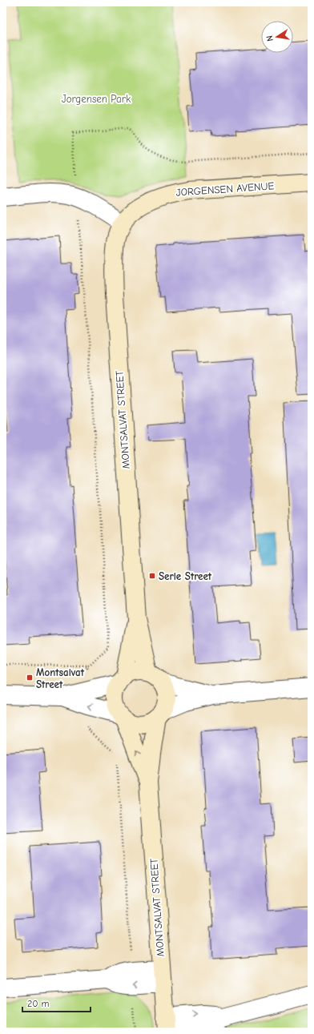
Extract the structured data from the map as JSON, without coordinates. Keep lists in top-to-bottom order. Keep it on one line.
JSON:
{"streets":{"street":["JORGENSEN AVENUE","MONTSALVAT STREET"]},"crossings":[["JORGENSEN AVENUE","MONTSALVAT STREET"]],"parks":["Jorgensen Park"],"places":{"transit":["Serle Street","Montsalvat Street"]},"scale_bar":"20 m","north":"left"}
